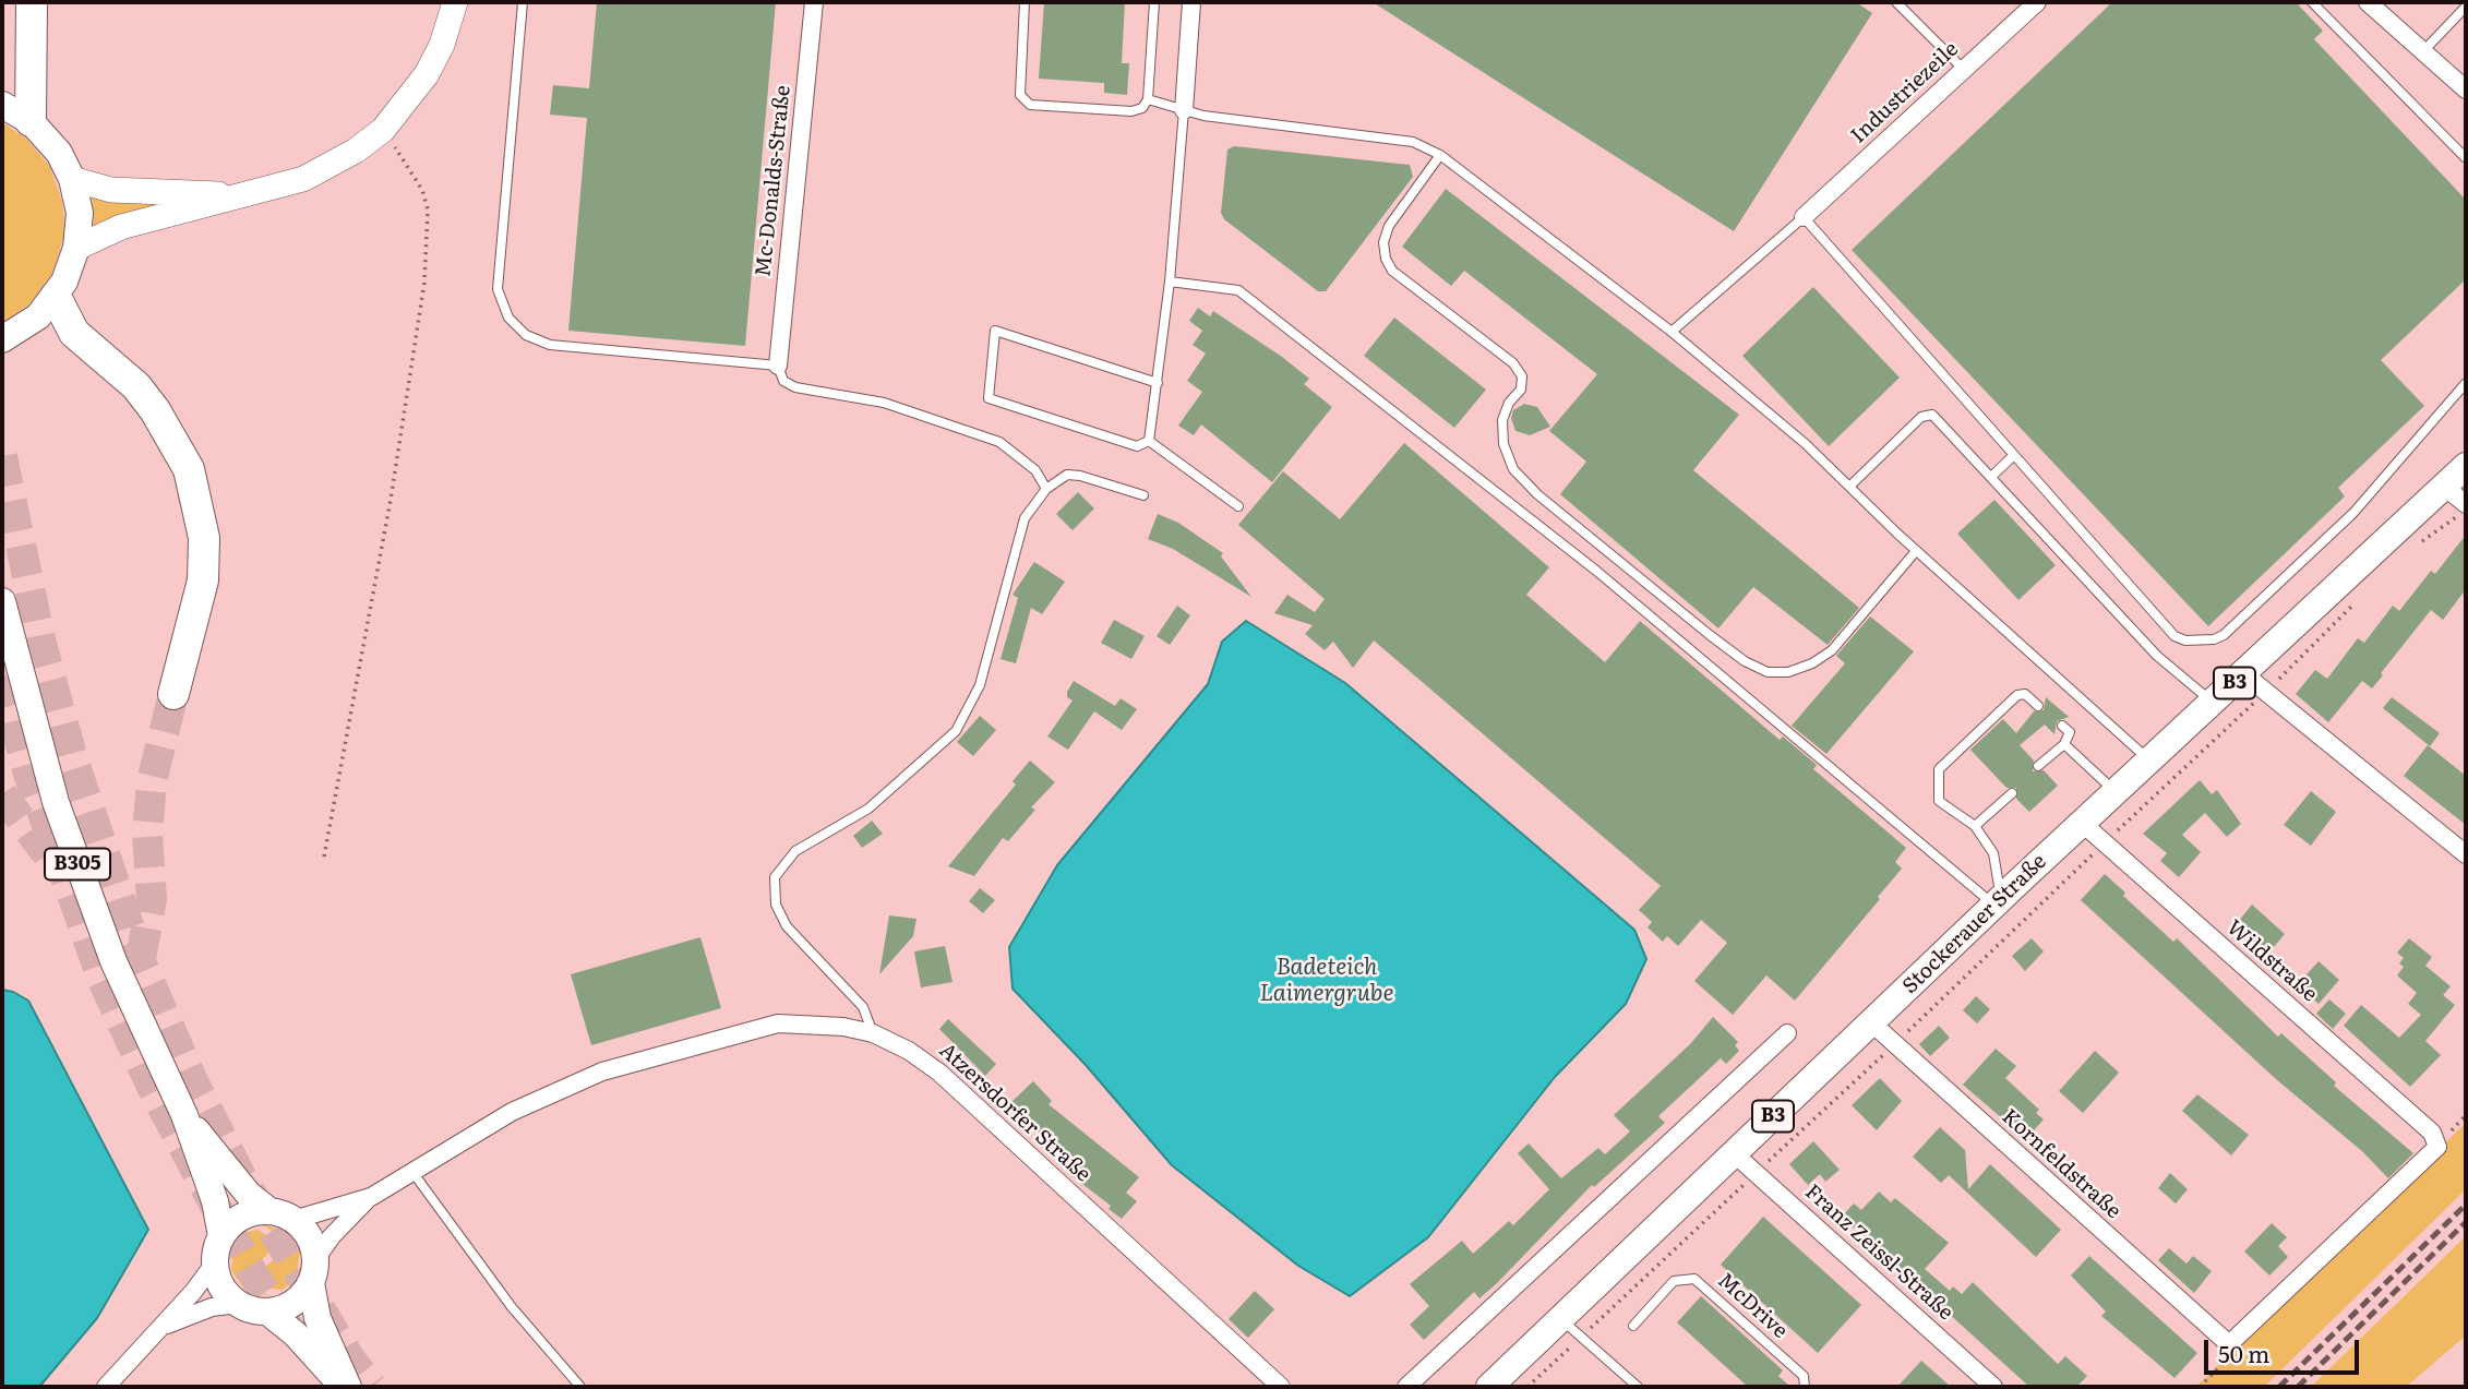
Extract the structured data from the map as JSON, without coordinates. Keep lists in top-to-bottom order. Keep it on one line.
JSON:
{"streets":{"main road":["B3","B305","Stockerauer Straße"],"street":["Industriezeile","Mc-Donalds-Straße","Wildstraße","Atzersdorfer Straße","Kornfeldstraße","Franz Zeissl-Straße"],"lane":["McDrive"]},"crossings":[["B305","Atzersdorfer Straße"],["Stockerauer Straße","Wildstraße"],["Stockerauer Straße","Kornfeldstraße"],["Stockerauer Straße","Franz Zeissl-Straße"],["Wildstraße","Kornfeldstraße"]],"water":["Badeteich Laimergrube"],"scale_bar":"50 m"}
